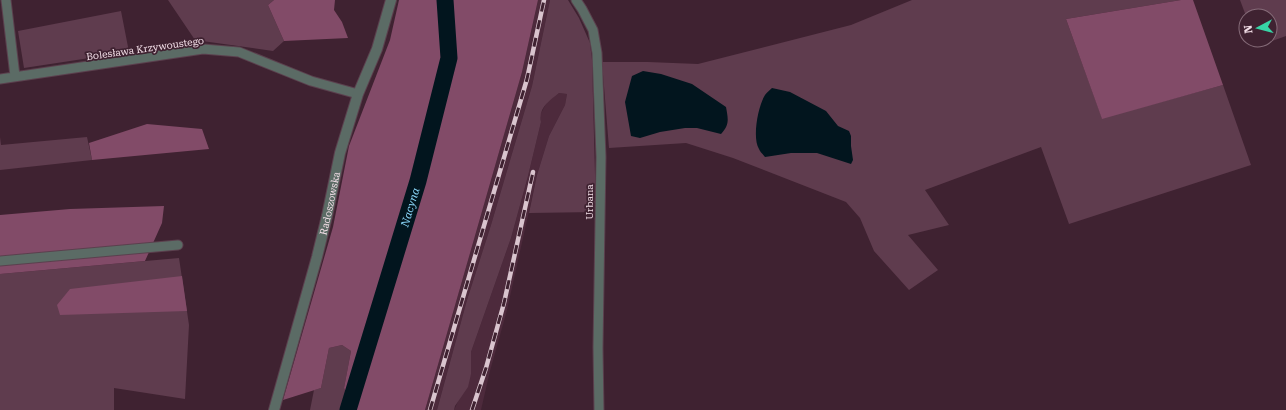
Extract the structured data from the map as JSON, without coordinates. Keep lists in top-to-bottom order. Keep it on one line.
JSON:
{"streets":{"street":["Bolesława Krzywoustego","Urbana","Radoszowska"]},"crossings":[["Bolesława Krzywoustego","Radoszowska"]],"water":["Nacyna"],"north":"left"}
